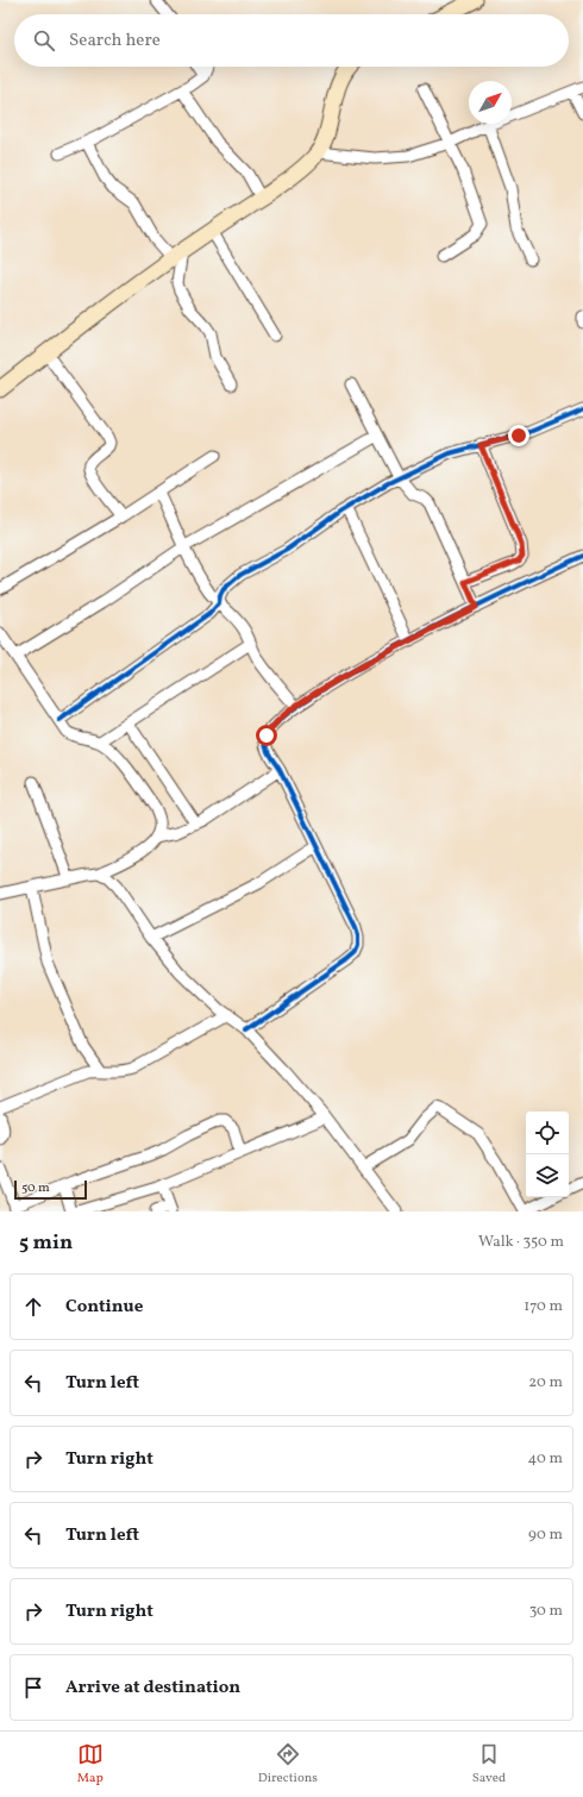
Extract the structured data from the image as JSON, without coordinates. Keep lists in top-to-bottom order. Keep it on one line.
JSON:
{"scale_bar":"50 m","north":"top right","page":{"search":"Search here","scale":"50 m","heading":["5 min","Walk · 350 m"],"list":[["Continue","170 m"],["Turn left","20 m"],["Turn right","40 m"],["Turn left","90 m"],["Turn right","30 m"],"Arrive at destination"],"nav":["Map","Directions","Saved"]}}
